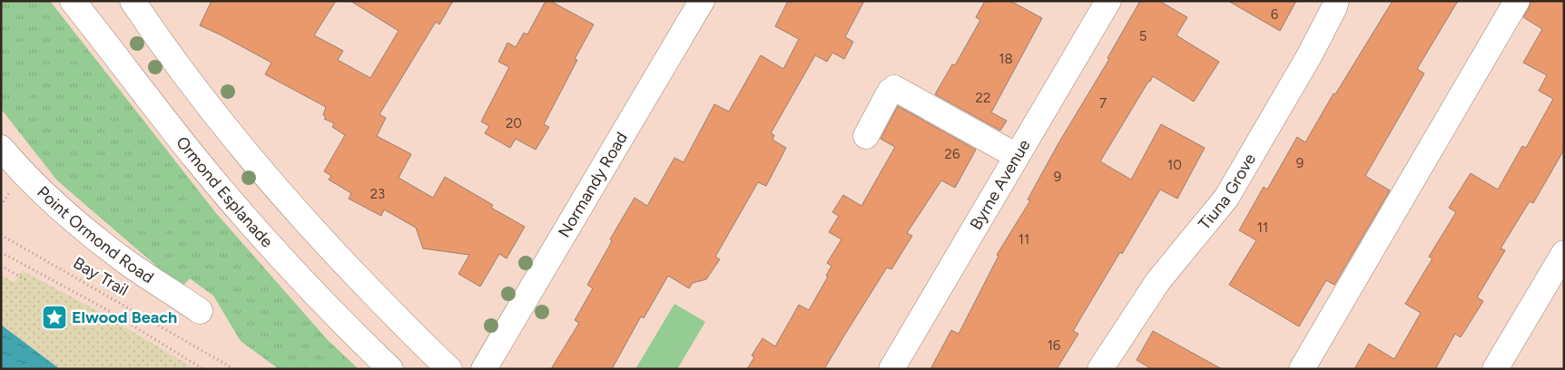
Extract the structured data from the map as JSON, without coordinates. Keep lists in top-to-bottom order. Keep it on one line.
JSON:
{"streets":{"street":["Normandy Road","Byrne Avenue","Tiuna Grove","Ormond Esplanade","Point Ormond Road"],"path":["Bay Trail"]},"places":{"place":["Elwood Beach"]},"house_numbers":["6","5","18","22","7","20","26","9","10","9","23","11","11","16"]}
